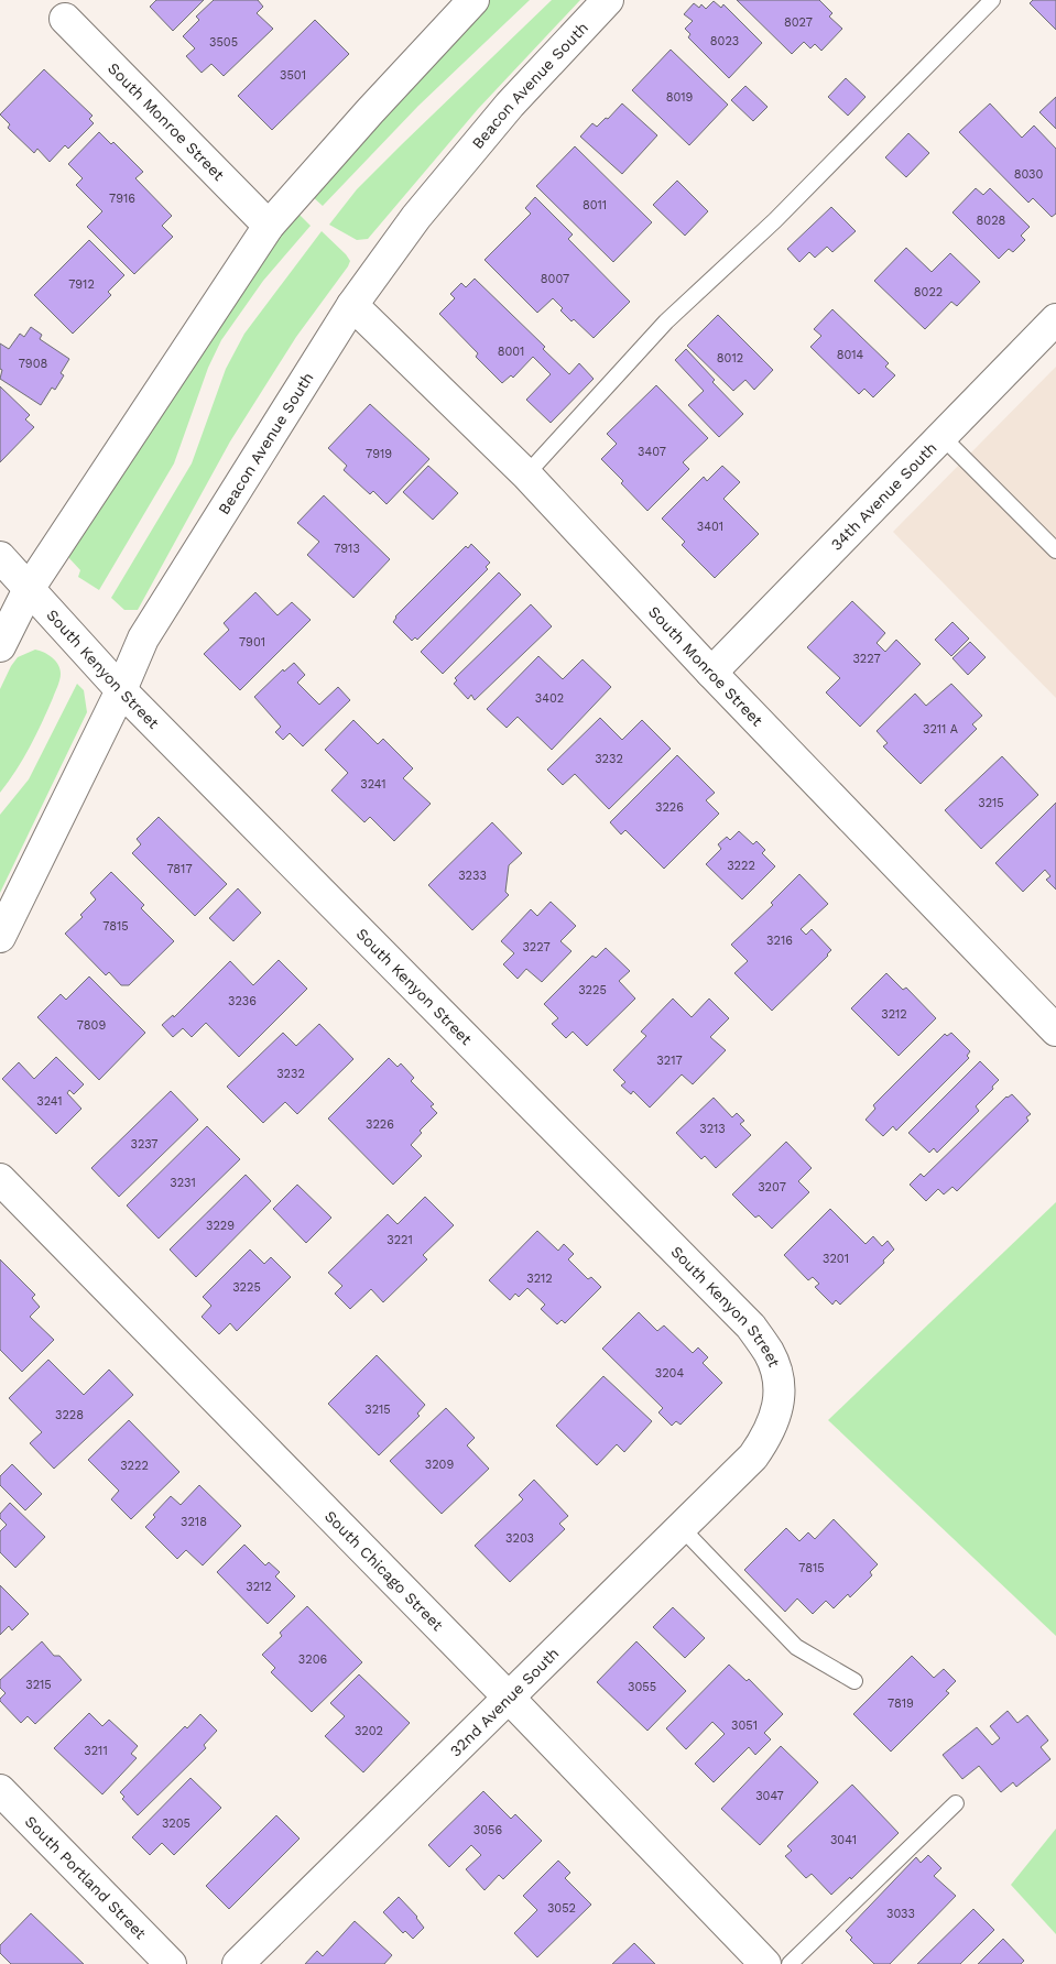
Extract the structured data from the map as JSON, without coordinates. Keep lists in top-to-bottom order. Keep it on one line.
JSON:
{"streets":{"street":["Beacon Avenue South","South Monroe Street","34th Avenue South","South Kenyon Street","South Chicago Street","32nd Avenue South","South Portland Street"]},"crossings":[["Beacon Avenue South","South Monroe Street"],["Beacon Avenue South","South Kenyon Street"],["South Monroe Street","34th Avenue South"],["South Kenyon Street","32nd Avenue South"],["South Chicago Street","32nd Avenue South"]],"house_numbers":["8027","8023","3505","3501","8019","8030","7916","8011","8028","8007","7912","8022","8001","8014","8012","7908","3407","7919","3401","7913","7901","3227","3402","3211 A","3232","3241","3215","3226","3222","7817","3233","7815","3216","3227","3225","3236","3212","7809","3217","3232","3241","3226","3213","3237","3231","3207","3229","3221","3201","3212","3225","3204","3215","3228","3209","3222","3218","3203","7815","3212","3206","3215","3055","7819","3051","3202","3211","3047","3205","3056","3041","3052","3033"]}
